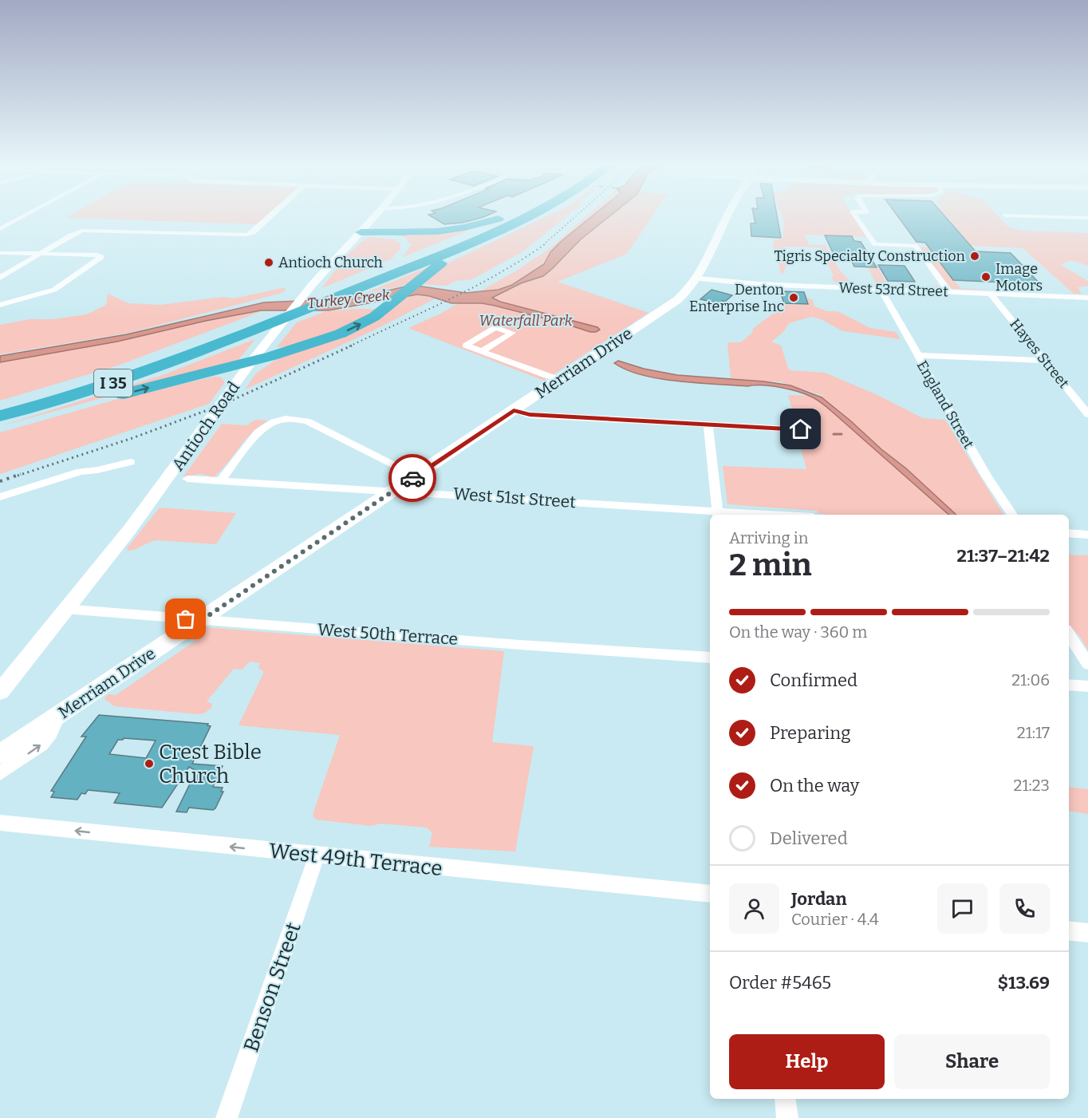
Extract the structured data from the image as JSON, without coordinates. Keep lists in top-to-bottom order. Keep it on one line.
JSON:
{"streets":{"highway":["I 35"],"main road":["Merriam Drive","Antioch Road"],"street":["West 53rd Street","Hayes Street","England Street","West 51st Street","West 50th Terrace","West 49th Terrace","Benson Street"]},"crossings":[["West 53rd Street","Hayes Street"],["West 53rd Street","Merriam Drive"],["West 53rd Street","England Street"],["Merriam Drive","West 51st Street"],["Merriam Drive","West 50th Terrace"],["Antioch Road","West 50th Terrace"],["West 49th Terrace","Benson Street"]],"one_way":["West 49th Terrace"],"water":["Turkey Creek"],"parks":["Waterfall Park"],"places":["Tigris Specialty Construction","Antioch Church","Image Motors","Denton Enterprise Inc","Crest Bible Church"],"page":{"heading":["2 min","Arriving in","21:37–21:42"],"panel":["Jordan","Courier · 4.4","Order #5465","$13.69"],"bar":"On the way · 360 m","list":[["Confirmed","21:06"],["Preparing","21:17"],["On the way","21:23"],"Delivered"],"buttons":["Help","Share"]}}
